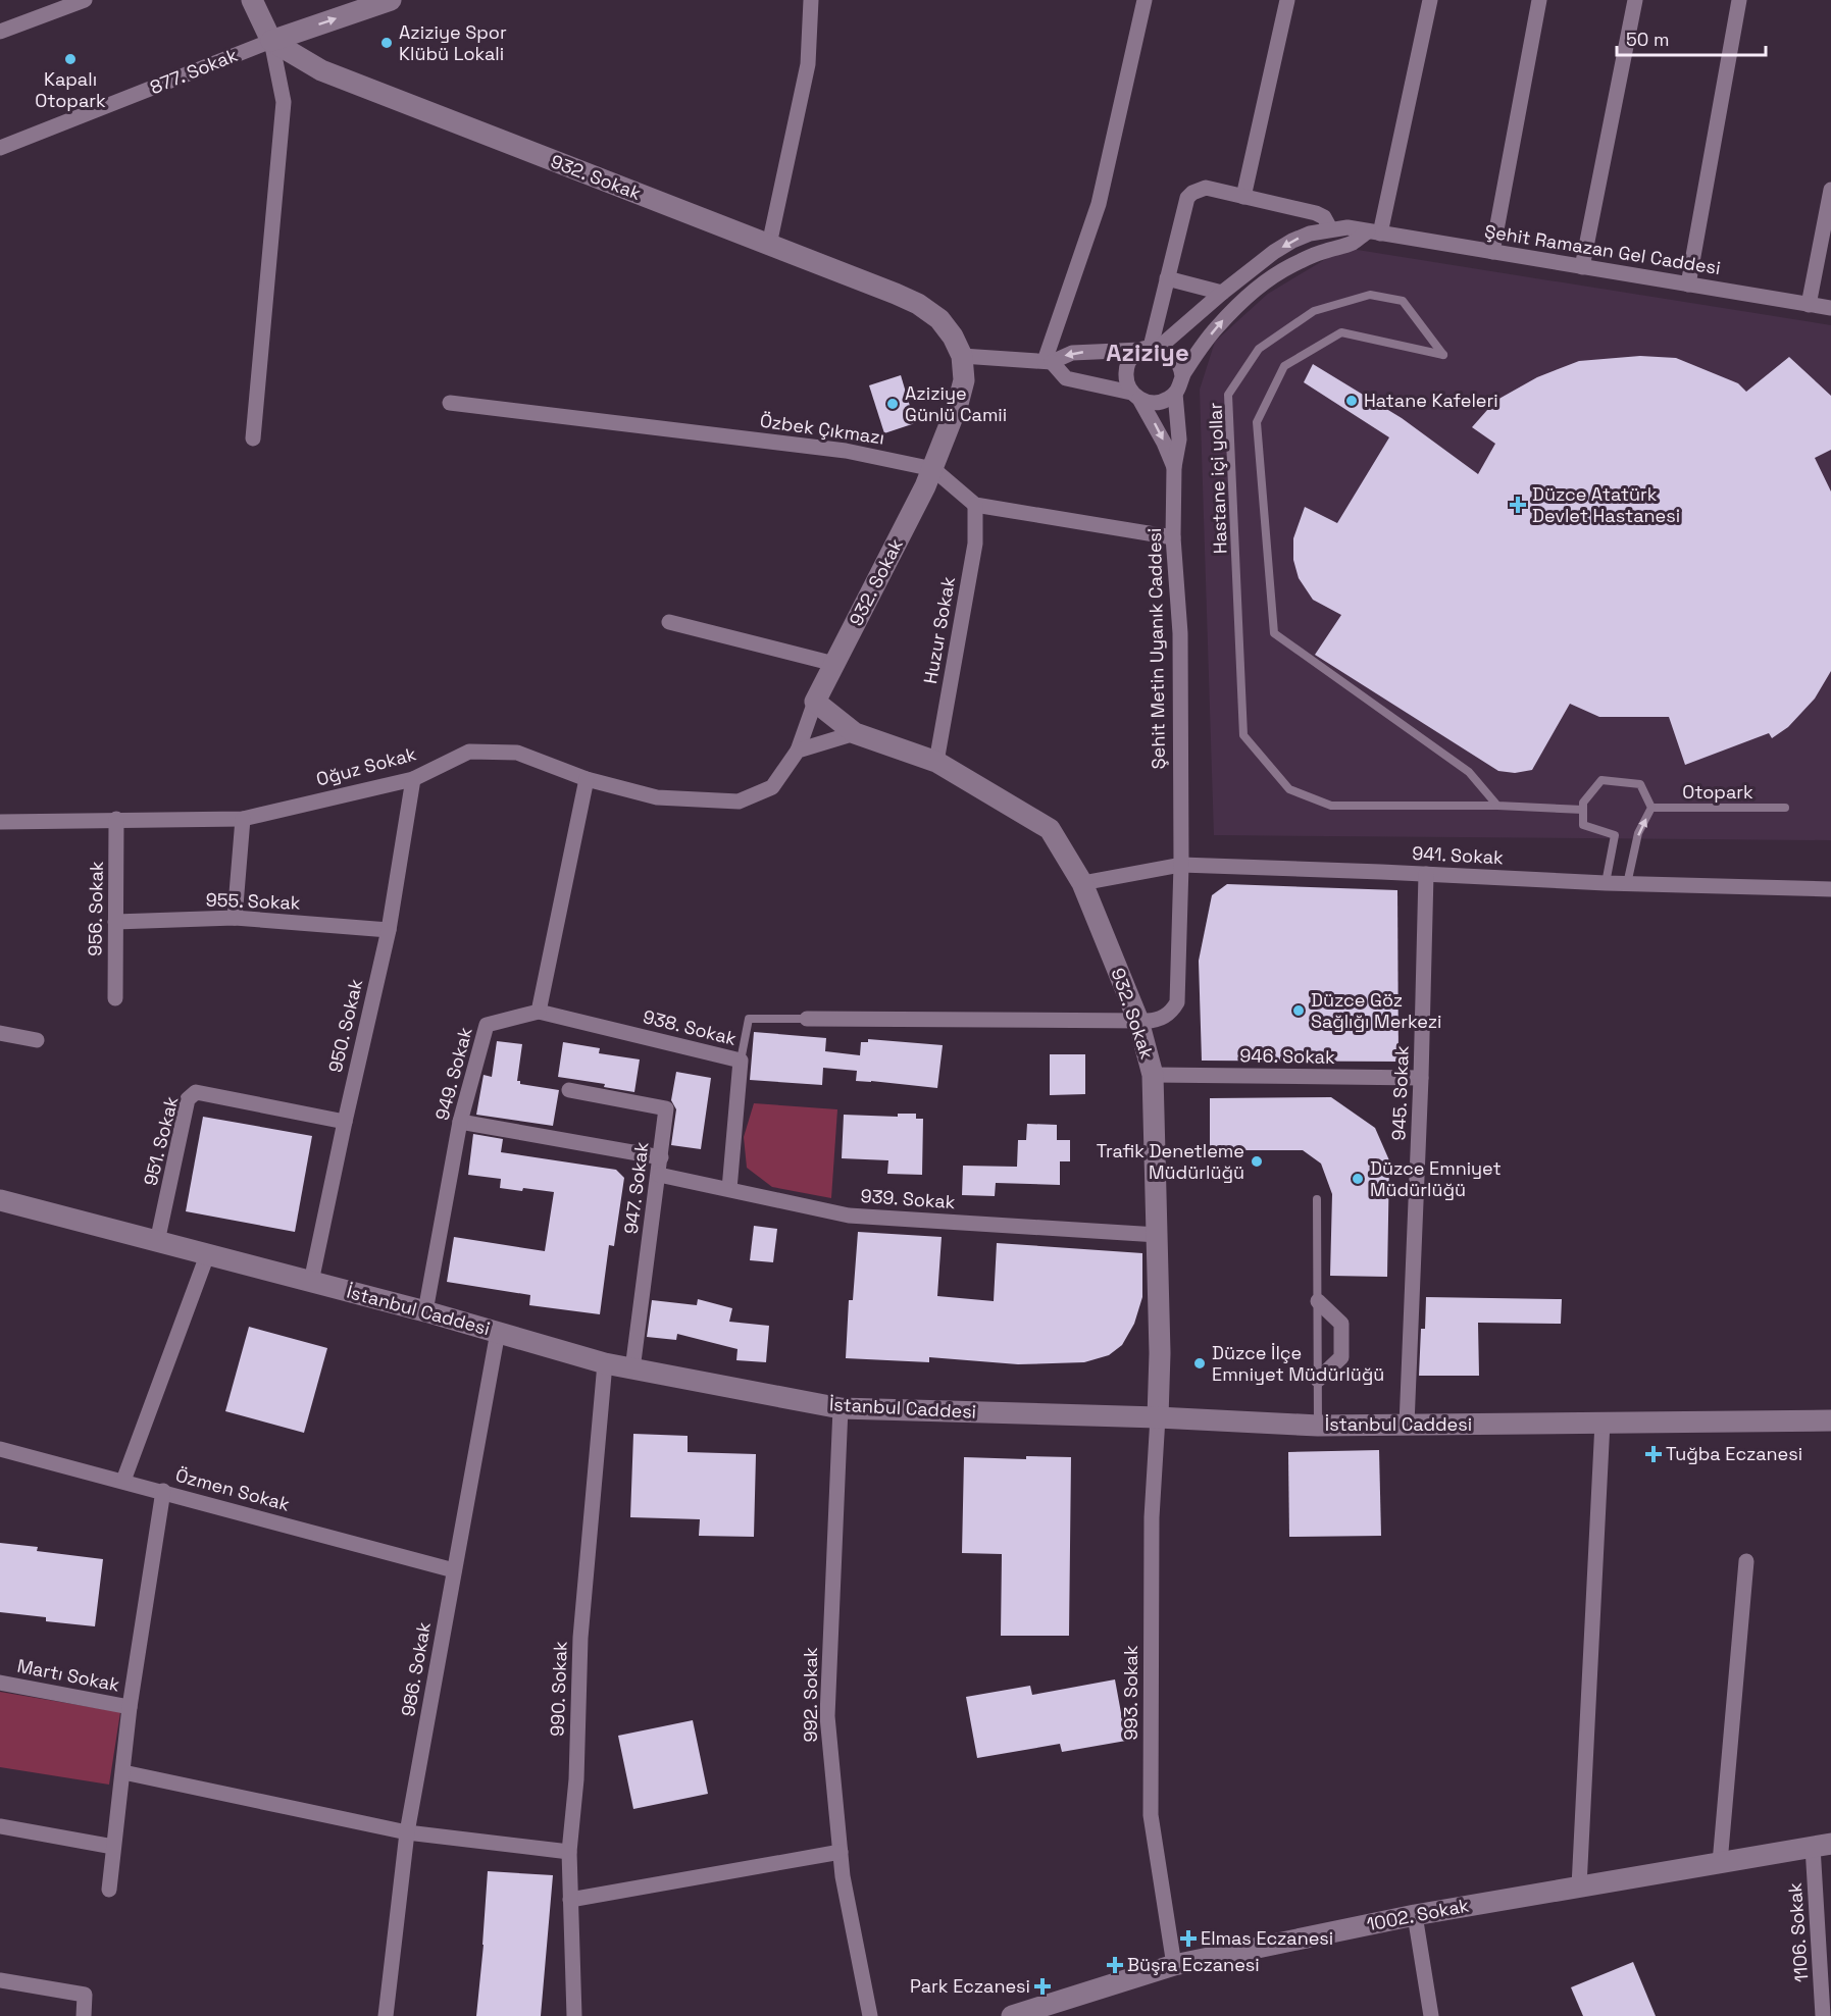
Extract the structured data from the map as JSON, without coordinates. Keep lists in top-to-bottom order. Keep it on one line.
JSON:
{"streets":{"street":["877. Sokak","932. Sokak","Şehit Ramazan Gel Caddesi","Özbek Çıkmazı","Huzur Sokak","Şehit Metin Uyanık Caddesi","Oğuz Sokak","941. Sokak","955. Sokak","956. Sokak","950. Sokak","938. Sokak","946. Sokak","949. Sokak","945. Sokak","951. Sokak","947. Sokak","939. Sokak","İstanbul Caddesi","Özmen Sokak","986. Sokak","Martı Sokak","990. Sokak","993. Sokak","992. Sokak","1002. Sokak","1106. Sokak"],"lane":["Hastane içi yollar","Otopark"]},"crossings":[["877. Sokak","932. Sokak"],["932. Sokak","Özbek Çıkmazı"],["932. Sokak","Huzur Sokak"],["932. Sokak","Şehit Metin Uyanık Caddesi"],["932. Sokak","Oğuz Sokak"],["932. Sokak","941. Sokak"],["932. Sokak","946. Sokak"],["932. Sokak","939. Sokak"],["932. Sokak","İstanbul Caddesi"],["932. Sokak","993. Sokak"],["Şehit Ramazan Gel Caddesi","Şehit Metin Uyanık Caddesi"],["Özbek Çıkmazı","Huzur Sokak"],["Şehit Metin Uyanık Caddesi","941. Sokak"],["Oğuz Sokak","956. Sokak"],["Oğuz Sokak","950. Sokak"],["941. Sokak","945. Sokak"],["955. Sokak","956. Sokak"],["955. Sokak","950. Sokak"],["950. Sokak","951. Sokak"],["950. Sokak","İstanbul Caddesi"],["938. Sokak","949. Sokak"],["938. Sokak","939. Sokak"],["946. Sokak","945. Sokak"],["949. Sokak","İstanbul Caddesi"],["945. Sokak","İstanbul Caddesi"],["951. Sokak","İstanbul Caddesi"],["947. Sokak","939. Sokak"],["947. Sokak","İstanbul Caddesi"],["İstanbul Caddesi","986. Sokak"],["İstanbul Caddesi","990. Sokak"],["İstanbul Caddesi","993. Sokak"],["İstanbul Caddesi","992. Sokak"],["Özmen Sokak","986. Sokak"],["993. Sokak","1002. Sokak"],["1002. Sokak","1106. Sokak"]],"districts":["Aziziye"],"places":{"other":["Aziziye Spor Klübü Lokali","Kapalı Otopark","Hatane Kafeleri","Aziziye Günlü Camii","Düzce Göz Sağlığı Merkezi","Trafik Denetleme Müdürlüğü","Düzce Emniyet Müdürlüğü","Düzce İlçe Emniyet Müdürlüğü"],"health":["Düzce Atatürk Devlet Hastanesi","Tuğba Eczanesi","Elmas Eczanesi","Büşra Eczanesi","Park Eczanesi"]},"scale_bar":"50 m"}
